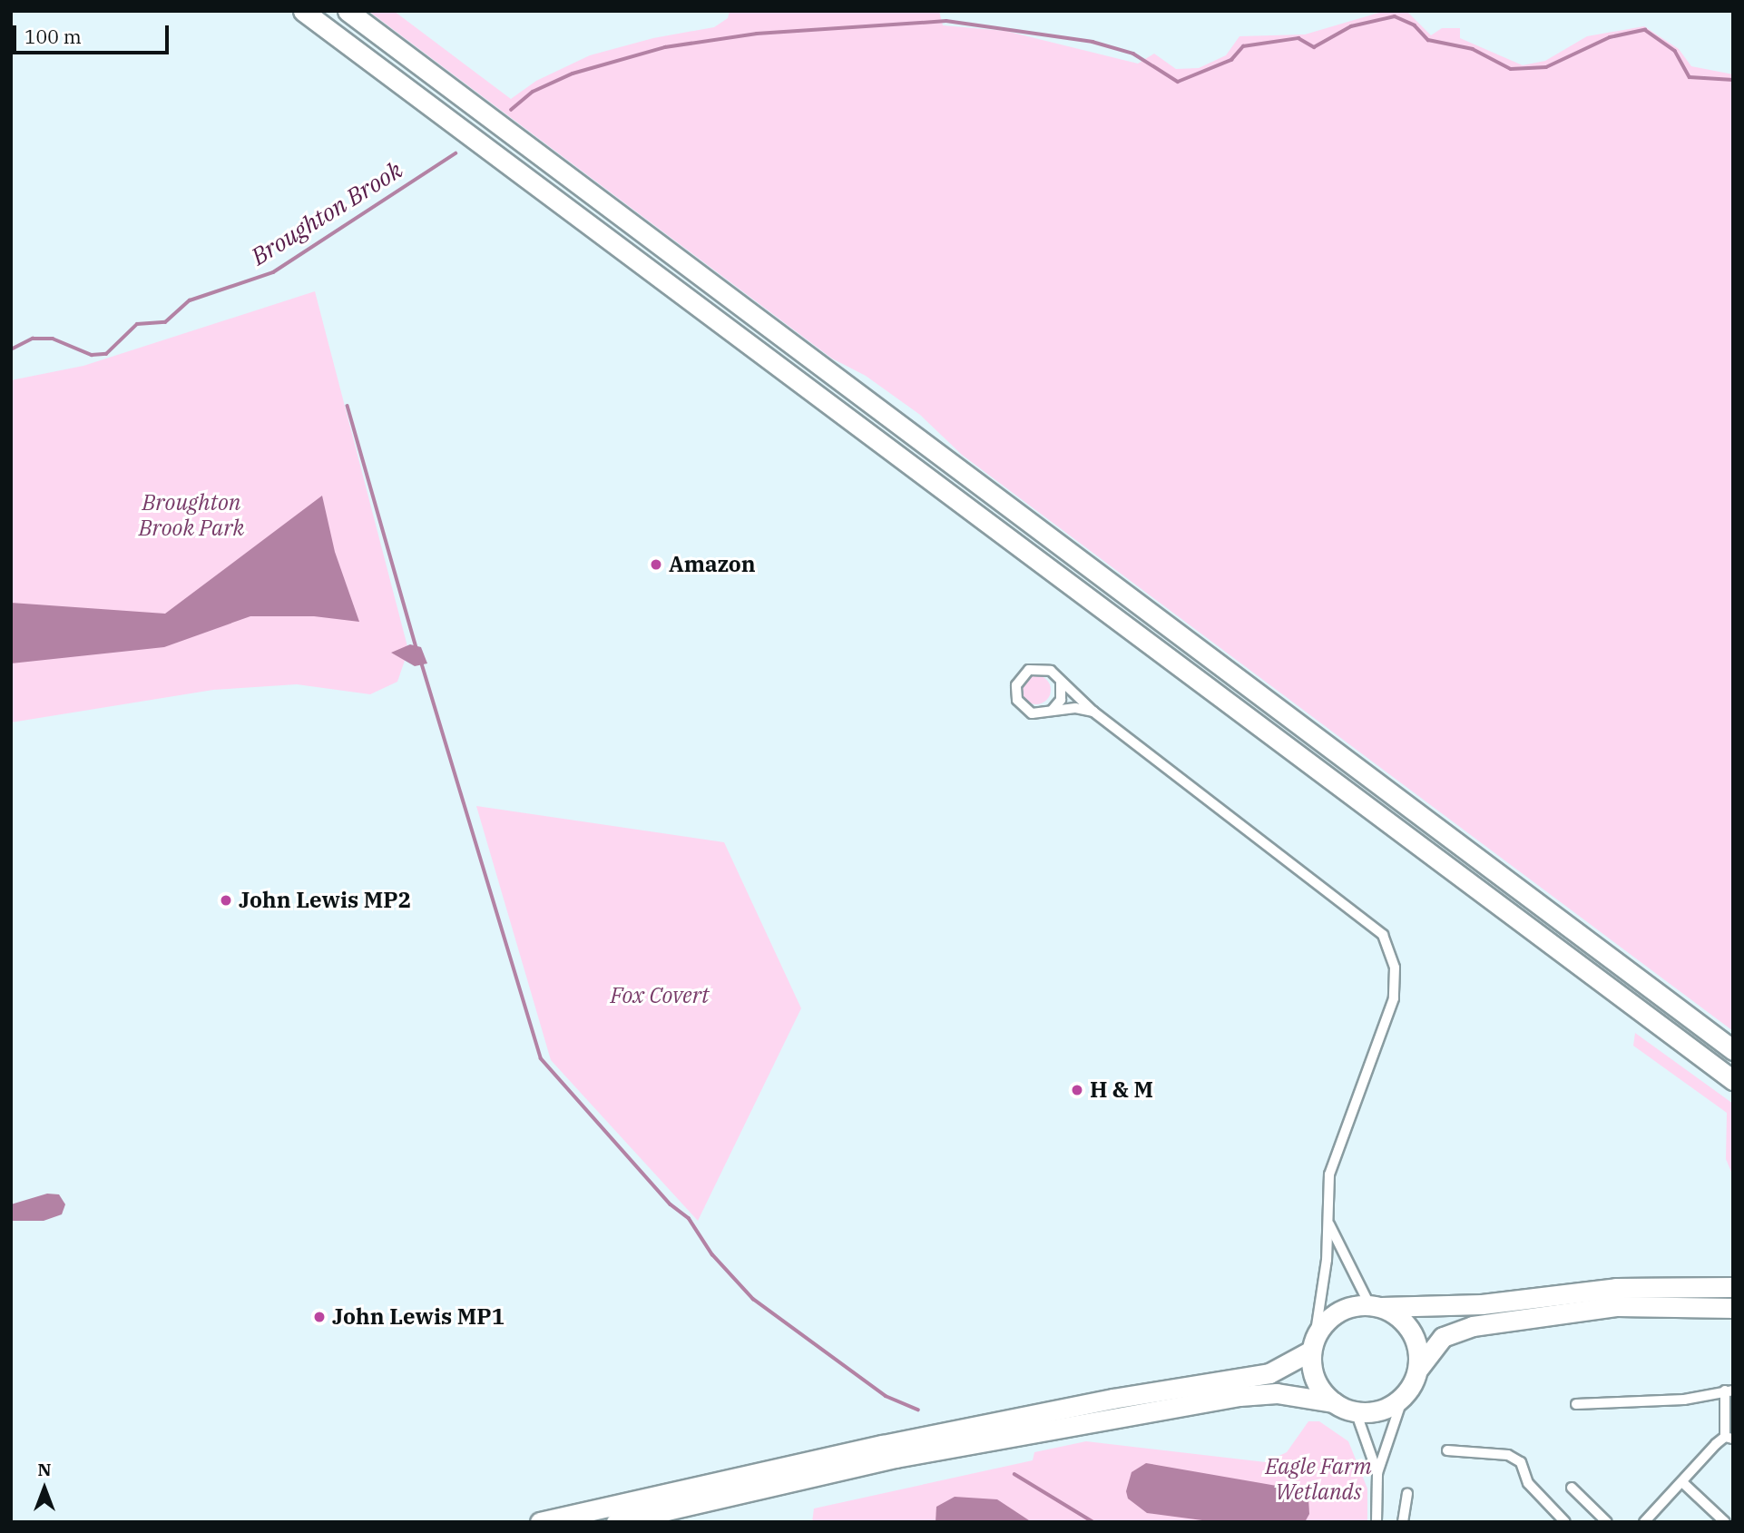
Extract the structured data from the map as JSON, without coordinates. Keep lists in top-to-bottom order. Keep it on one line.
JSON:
{"water":["Broughton Brook"],"parks":["Broughton Brook Park","Fox Covert","Eagle Farm Wetlands"],"places":["Amazon","John Lewis MP2","H & M","John Lewis MP1"],"scale_bar":"100 m","north":"top"}
